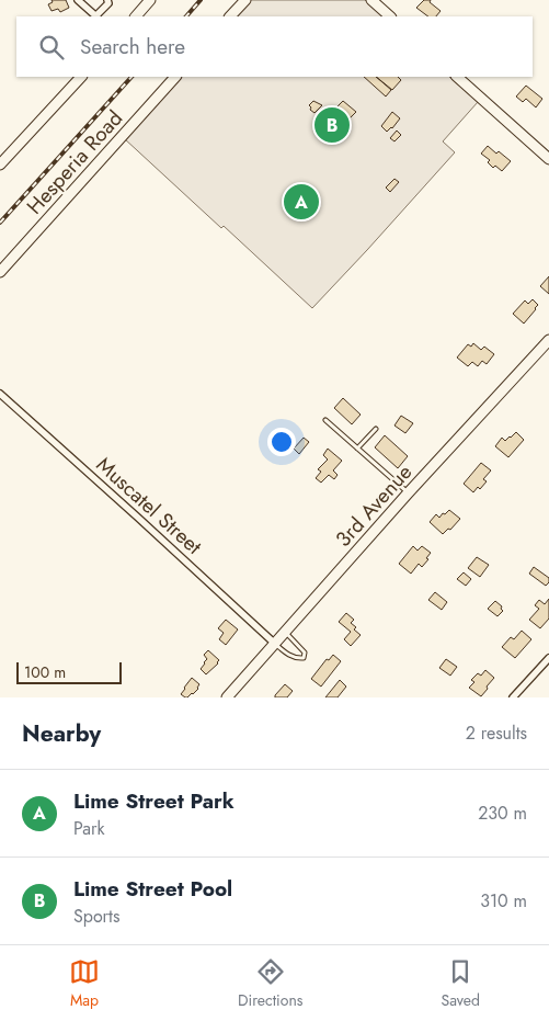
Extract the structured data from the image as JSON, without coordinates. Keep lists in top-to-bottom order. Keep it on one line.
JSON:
{"streets":{"street":["Hesperia Road","Muscatel Street","3rd Avenue"]},"crossings":[["Muscatel Street","3rd Avenue"]],"scale_bar":"100 m","page":{"search":"Search here","pins":["B","A"],"scale":"100 m","heading":["Nearby","2 results"],"list":[{"mark":"A","name":"Lime Street Park","note":"Park","value":"230 m"},{"mark":"B","name":"Lime Street Pool","note":"Sports","value":"310 m"}],"nav":["Map","Directions","Saved"]}}
